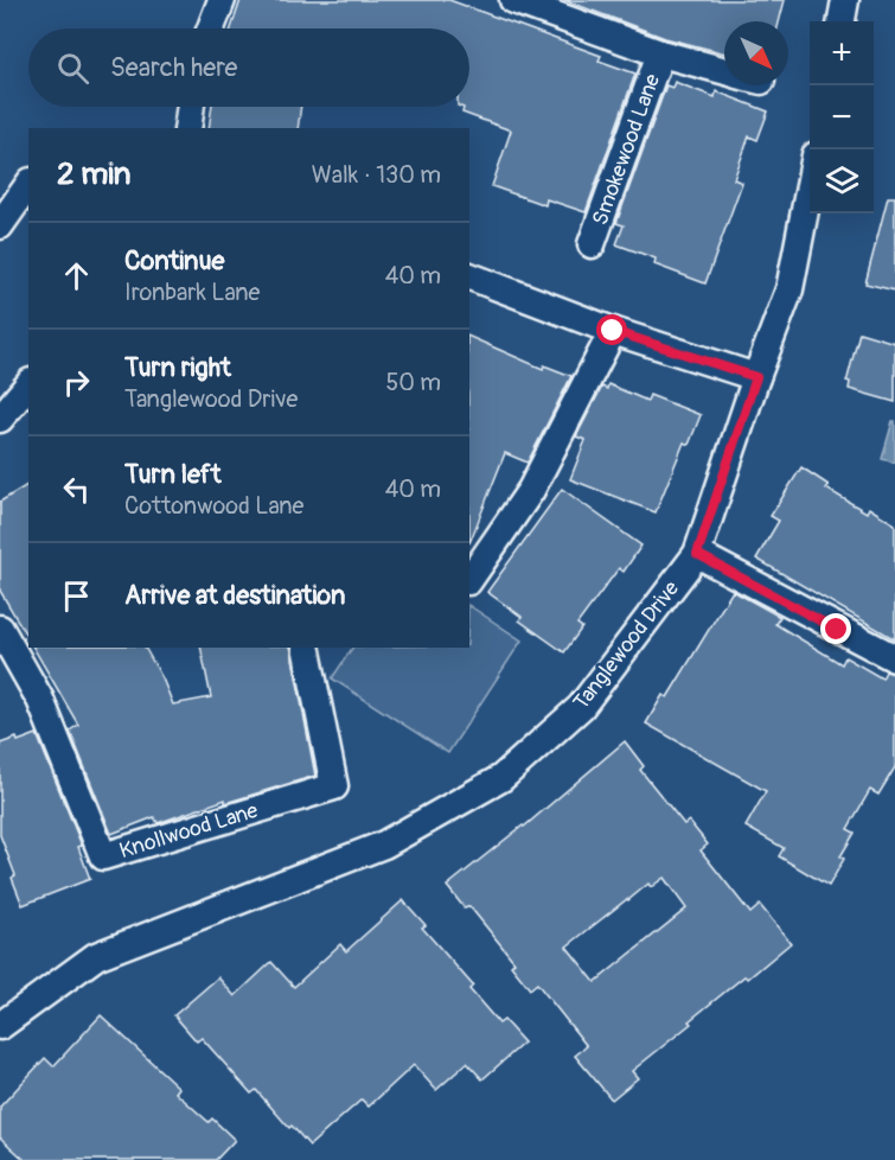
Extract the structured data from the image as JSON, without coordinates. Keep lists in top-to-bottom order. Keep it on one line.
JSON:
{"streets":{"street":["Smokewood Lane","Tanglewood Drive","Knollwood Lane"]},"north":"bottom right","page":{"map_buttons":["+","−"],"search":"Search here","heading":["2 min","Walk · 130 m"],"list":[["Continue","Ironbark Lane","40 m"],["Turn right","Tanglewood Drive","50 m"],["Turn left","Cottonwood Lane","40 m"],"Arrive at destination"]}}
